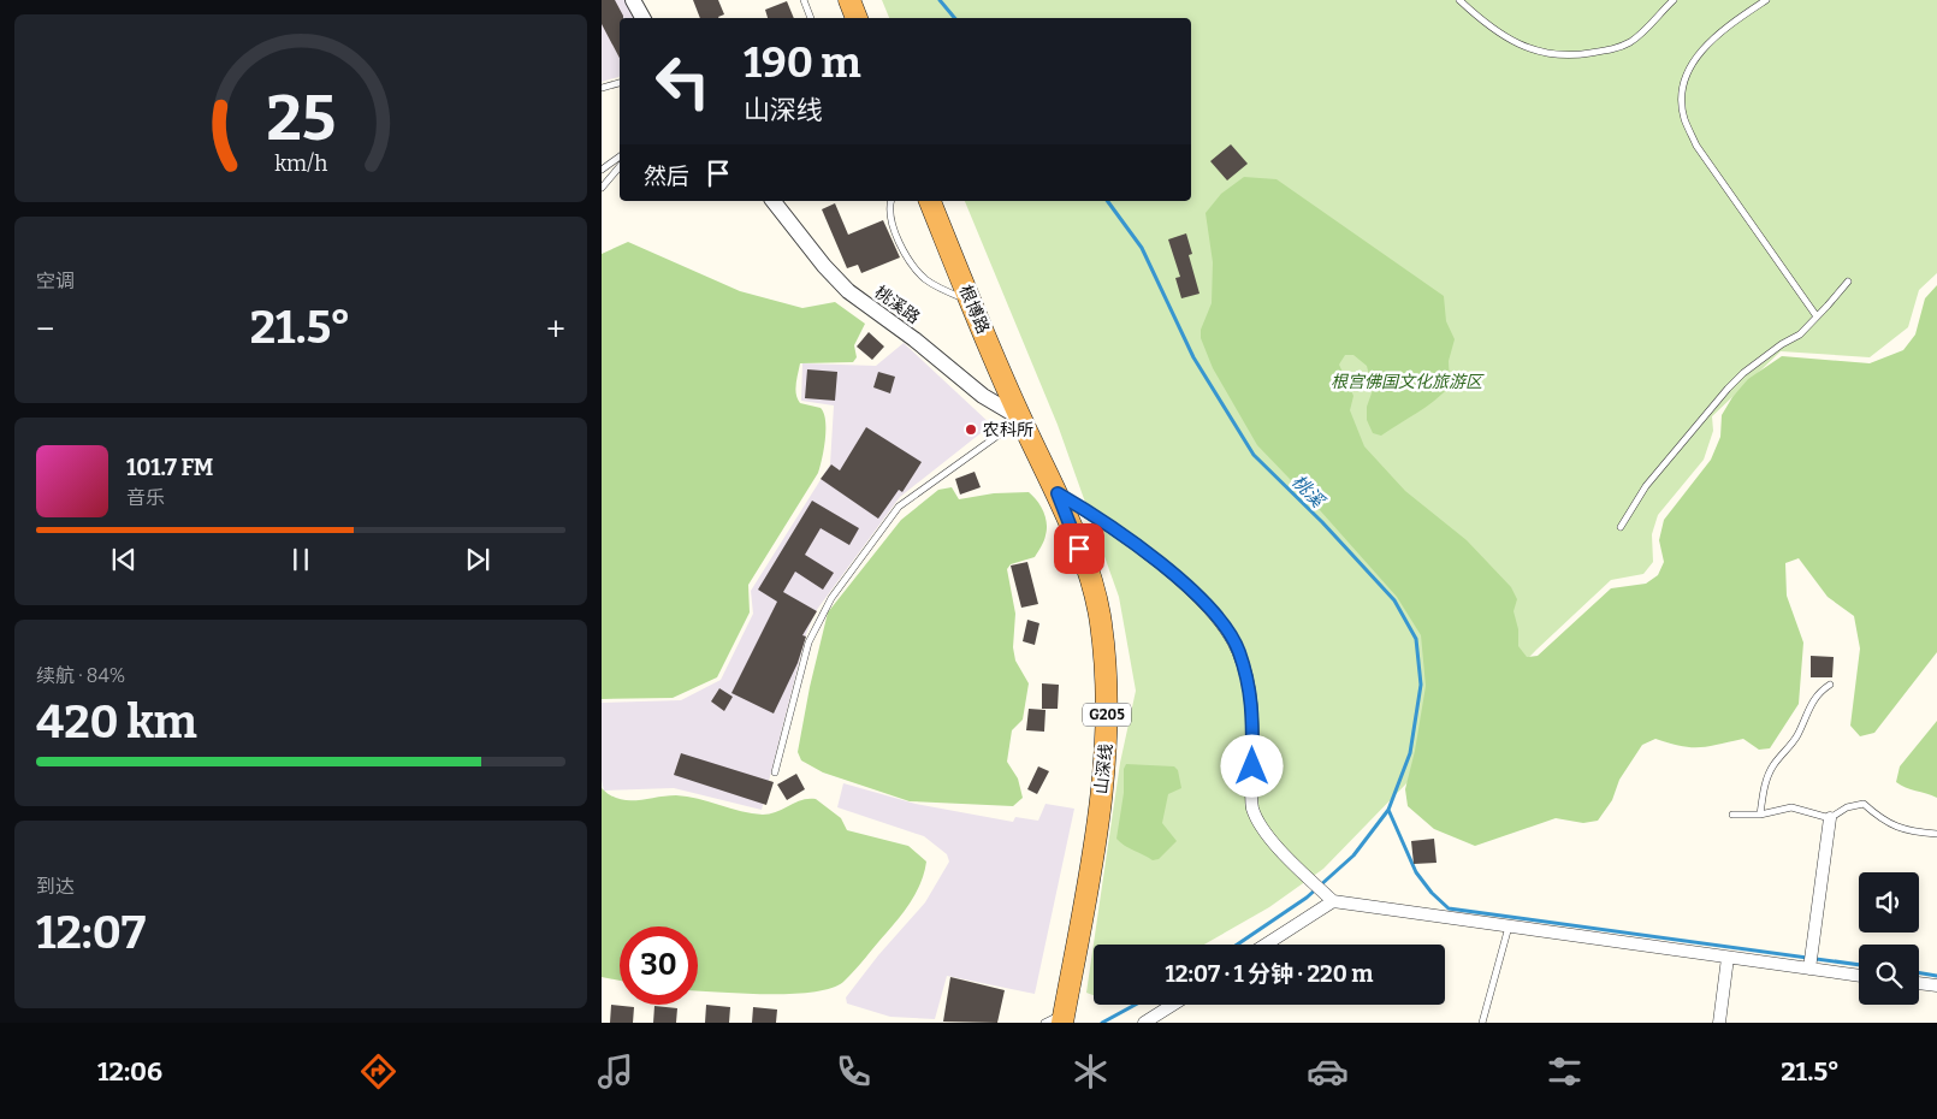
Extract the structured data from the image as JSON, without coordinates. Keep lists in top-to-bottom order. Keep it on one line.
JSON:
{"streets":{"highway":["根博路","G205","山深线"],"street":["桃溪路"]},"crossings":[["桃溪路","根博路"],["桃溪路","山深线"],["根博路","山深线"]],"water":["桃溪"],"parks":["根宫佛国文化旅游区"],"places":["农科所"],"page":{"turn":["190 m","山深线"],"then":"然后","tile":["空调",["续航 · 84%","420 km"],["到达","12:07"]],"heat":["−","21.5°","+"],"song":["101.7 FM","音乐"],"limit":"30","trip":"12:07 · 1 分钟 · 220 m","tabs":["12:06","21.5°"],"gauge":["25","km/h"]}}
